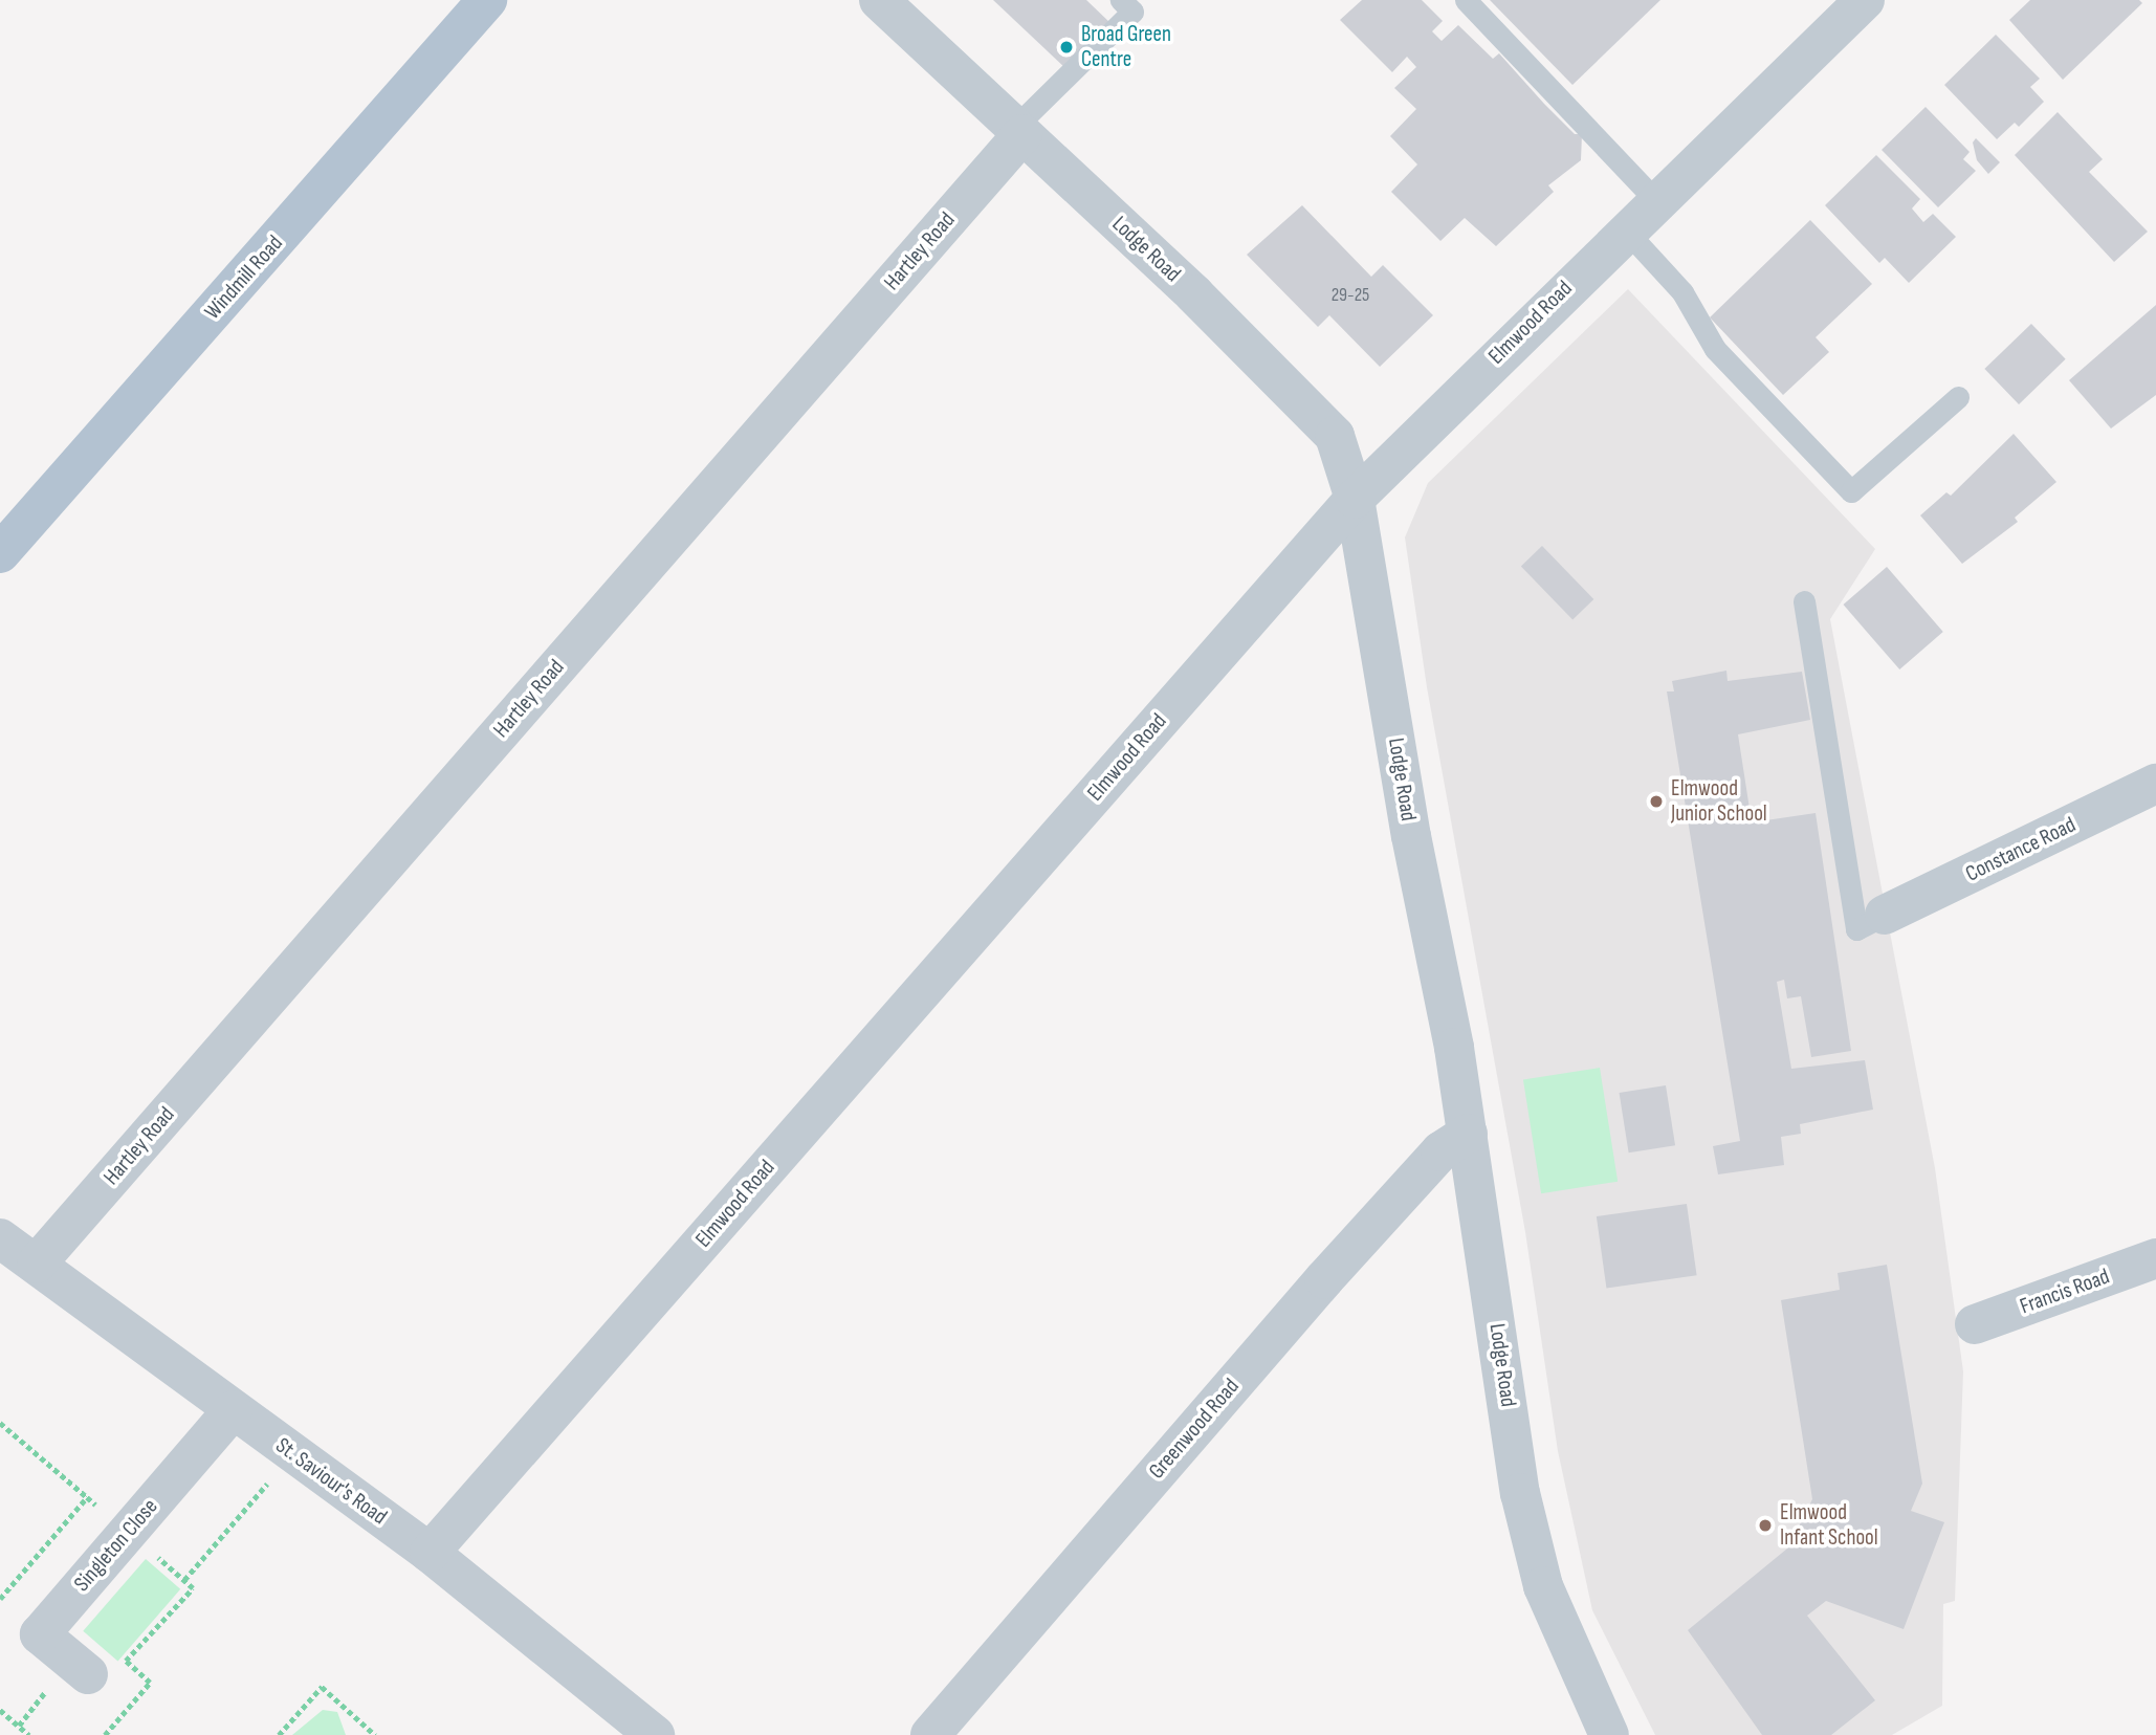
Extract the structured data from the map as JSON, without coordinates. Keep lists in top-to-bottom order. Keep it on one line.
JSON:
{"streets":{"main road":["Windmill Road"],"street":["Lodge Road","Hartley Road","Elmwood Road","Constance Road","Francis Road","Greenwood Road","St. Saviour's Road","Singleton Close"]},"crossings":[["Lodge Road","Hartley Road"],["Lodge Road","Elmwood Road"],["Lodge Road","Greenwood Road"],["Hartley Road","St. Saviour's Road"],["Elmwood Road","St. Saviour's Road"],["St. Saviour's Road","Singleton Close"]],"places":["Broad Green Centre","Elmwood Junior School","Elmwood Infant School"],"house_numbers":["29-25"]}
